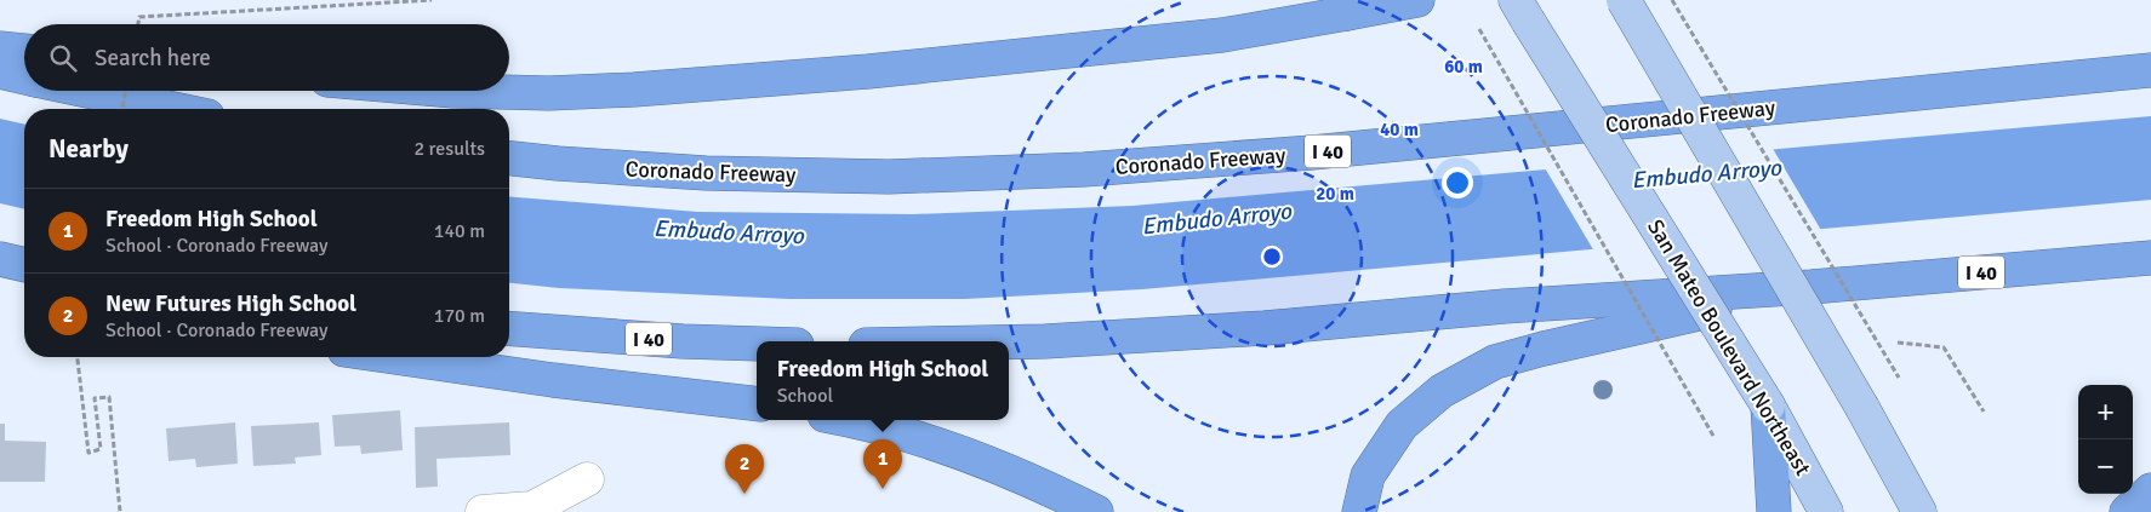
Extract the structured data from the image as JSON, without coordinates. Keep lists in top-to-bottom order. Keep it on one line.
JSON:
{"streets":{"highway":["Coronado Freeway","I 40"],"main road":["San Mateo Boulevard Northeast"]},"water":["Embudo Arroyo"],"page":{"search":"Search here","heading":["Nearby","2 results"],"list":[{"mark":"1","name":"Freedom High School","note":"School · Coronado Freeway","value":"140 m"},{"mark":"2","name":"New Futures High School","note":"School · Coronado Freeway","value":"170 m"}],"popup":["Freedom High School","School"],"map_buttons":["+","−"],"pins":["1","2"]},"rings":["60 m","40 m","20 m"]}
